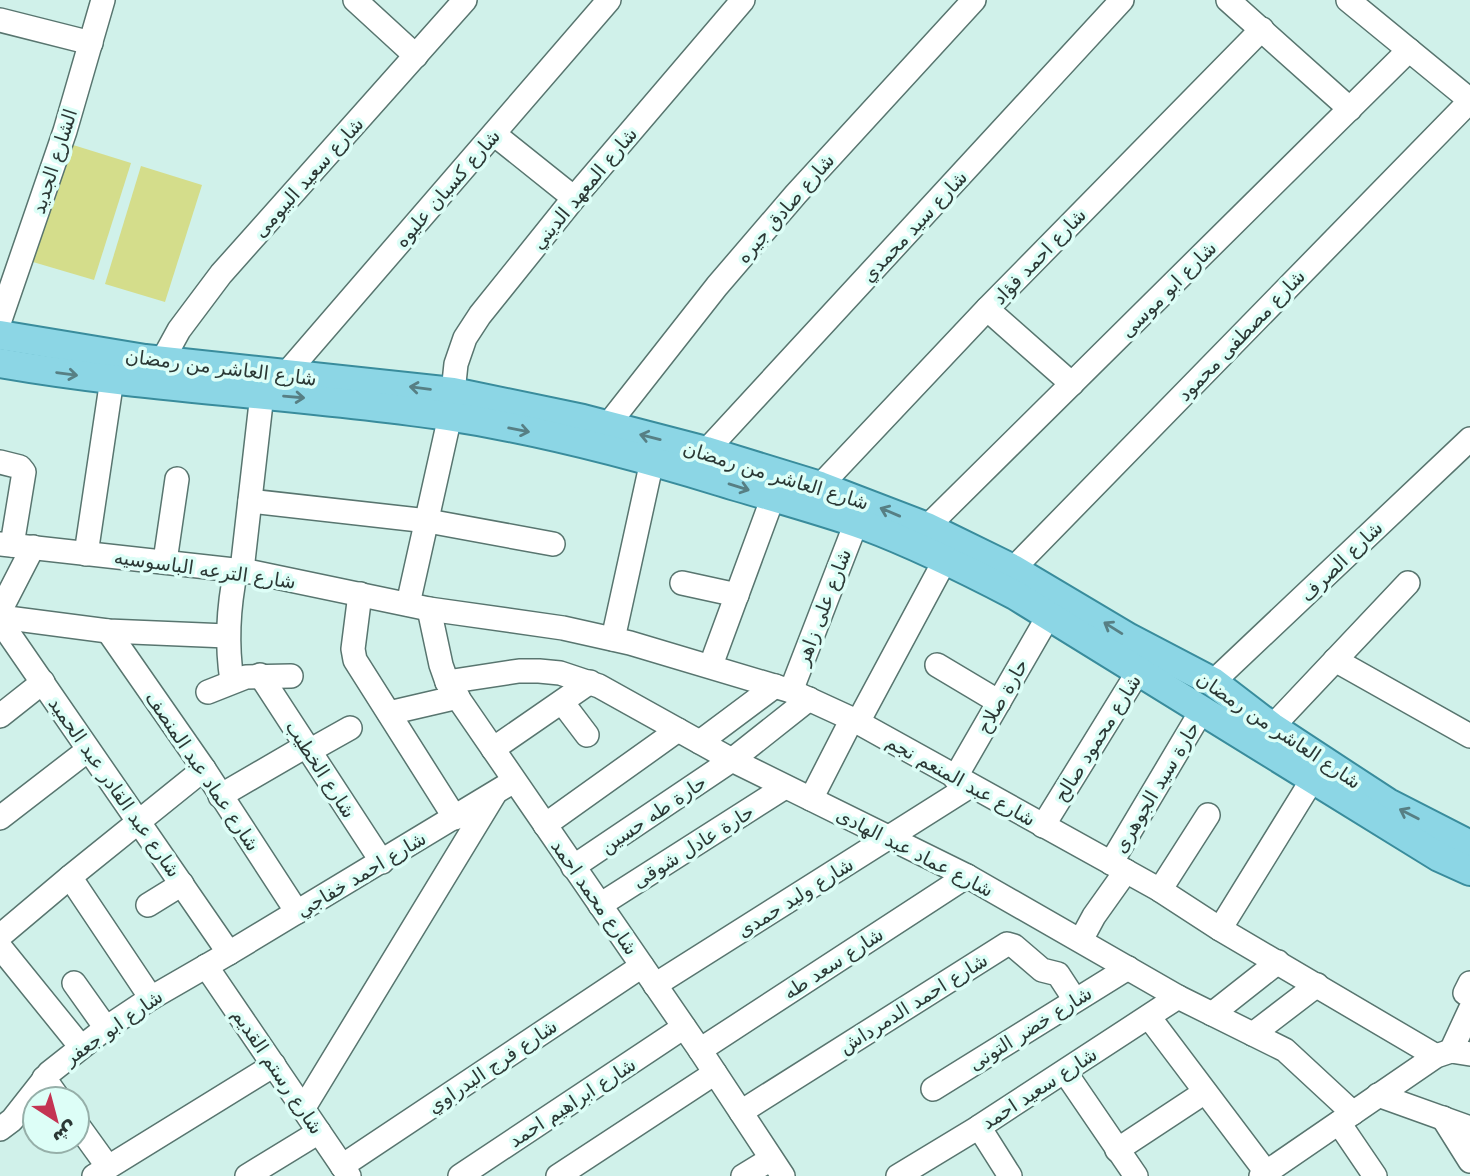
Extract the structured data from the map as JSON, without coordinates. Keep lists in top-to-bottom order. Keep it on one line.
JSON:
{"streets":{"main road":["شارع العاشر من رمضان"],"street":["الشارع الجديد","شارع سعيد البيومى","شارع كسبان عليوه","شارع المعهد الديني","شارع صادق جيره","شارع سيد محمدي","شارع احمد فؤاد","شارع ابو موسى","شارع مصطفى محمود","شارع الصرف","شارع الترعه الباسوسيه","شارع على زاهر","حارة صلاح","شارع محمود صالح","شارع الخطيب","شارع عماد عبد المنصف","شارع عبد المنعم نجم","شارع عبد القادر عبد الحميد","حارة سيد الجوهرى","حارة طه حسين","حارة عادل شوقى","شارع عماد عبد الهادى","شارع احمد خفاجي","شارع محمد احمد","شارع وليد حمدى","شارع سعد طه","شارع احمد الدمرداش","شارع ابو جعفر","شارع خضر التونى","شارع فرج البدراوي","شارع رستم القديم","شارع سعيد احمد","شارع ابراهيم احمد"]},"crossings":[["شارع سعيد البيومى","شارع العاشر من رمضان"],["شارع كسبان عليوه","شارع العاشر من رمضان"],["شارع المعهد الديني","شارع العاشر من رمضان"],["شارع المعهد الديني","شارع محمد احمد"],["شارع صادق جيره","شارع العاشر من رمضان"],["شارع سيد محمدي","شارع العاشر من رمضان"],["شارع احمد فؤاد","شارع العاشر من رمضان"],["شارع ابو موسى","شارع العاشر من رمضان"],["شارع مصطفى محمود","شارع العاشر من رمضان"],["شارع العاشر من رمضان","شارع الصرف"],["شارع العاشر من رمضان","شارع على زاهر"],["شارع العاشر من رمضان","حارة صلاح"],["شارع العاشر من رمضان","شارع محمود صالح"],["شارع العاشر من رمضان","حارة سيد الجوهرى"],["شارع العاشر من رمضان","شارع محمد احمد"],["شارع الترعه الباسوسيه","شارع عبد المنعم نجم"],["شارع الترعه الباسوسيه","شارع محمد احمد"],["شارع على زاهر","شارع عبد المنعم نجم"],["شارع على زاهر","حارة طه حسين"],["حارة صلاح","شارع عبد المنعم نجم"],["حارة صلاح","شارع وليد حمدى"],["شارع محمود صالح","شارع عبد المنعم نجم"],["شارع الخطيب","شارع احمد خفاجي"],["شارع عماد عبد المنصف","شارع عبد القادر عبد الحميد"],["شارع عماد عبد المنصف","شارع احمد خفاجي"],["شارع عبد المنعم نجم","حارة سيد الجوهرى"],["شارع عبد المنعم نجم","حارة طه حسين"],["شارع عبد المنعم نجم","شارع محمد احمد"],["شارع عبد المنعم نجم","شارع وليد حمدى"],["شارع عبد القادر عبد الحميد","شارع احمد خفاجي"],["حارة سيد الجوهرى","شارع عماد عبد الهادى"],["حارة طه حسين","شارع عماد عبد الهادى"],["حارة طه حسين","شارع محمد احمد"],["حارة عادل شوقى","شارع عماد عبد الهادى"],["حارة عادل شوقى","شارع محمد احمد"],["شارع عماد عبد الهادى","شارع محمد احمد"],["شارع عماد عبد الهادى","شارع وليد حمدى"],["شارع عماد عبد الهادى","شارع سعد طه"],["شارع عماد عبد الهادى","شارع خضر التونى"],["شارع عماد عبد الهادى","شارع سعيد احمد"],["شارع احمد خفاجي","شارع محمد احمد"],["شارع احمد خفاجي","شارع ابو جعفر"],["شارع احمد خفاجي","شارع رستم القديم"],["شارع محمد احمد","شارع وليد حمدى"],["شارع محمد احمد","شارع سعد طه"],["شارع محمد احمد","شارع احمد الدمرداش"],["شارع محمد احمد","شارع فرج البدراوي"],["شارع محمد احمد","شارع ابراهيم احمد"],["شارع احمد الدمرداش","شارع خضر التونى"],["شارع ابو جعفر","شارع رستم القديم"],["شارع فرج البدراوي","شارع رستم القديم"]],"north":"bottom right"}
